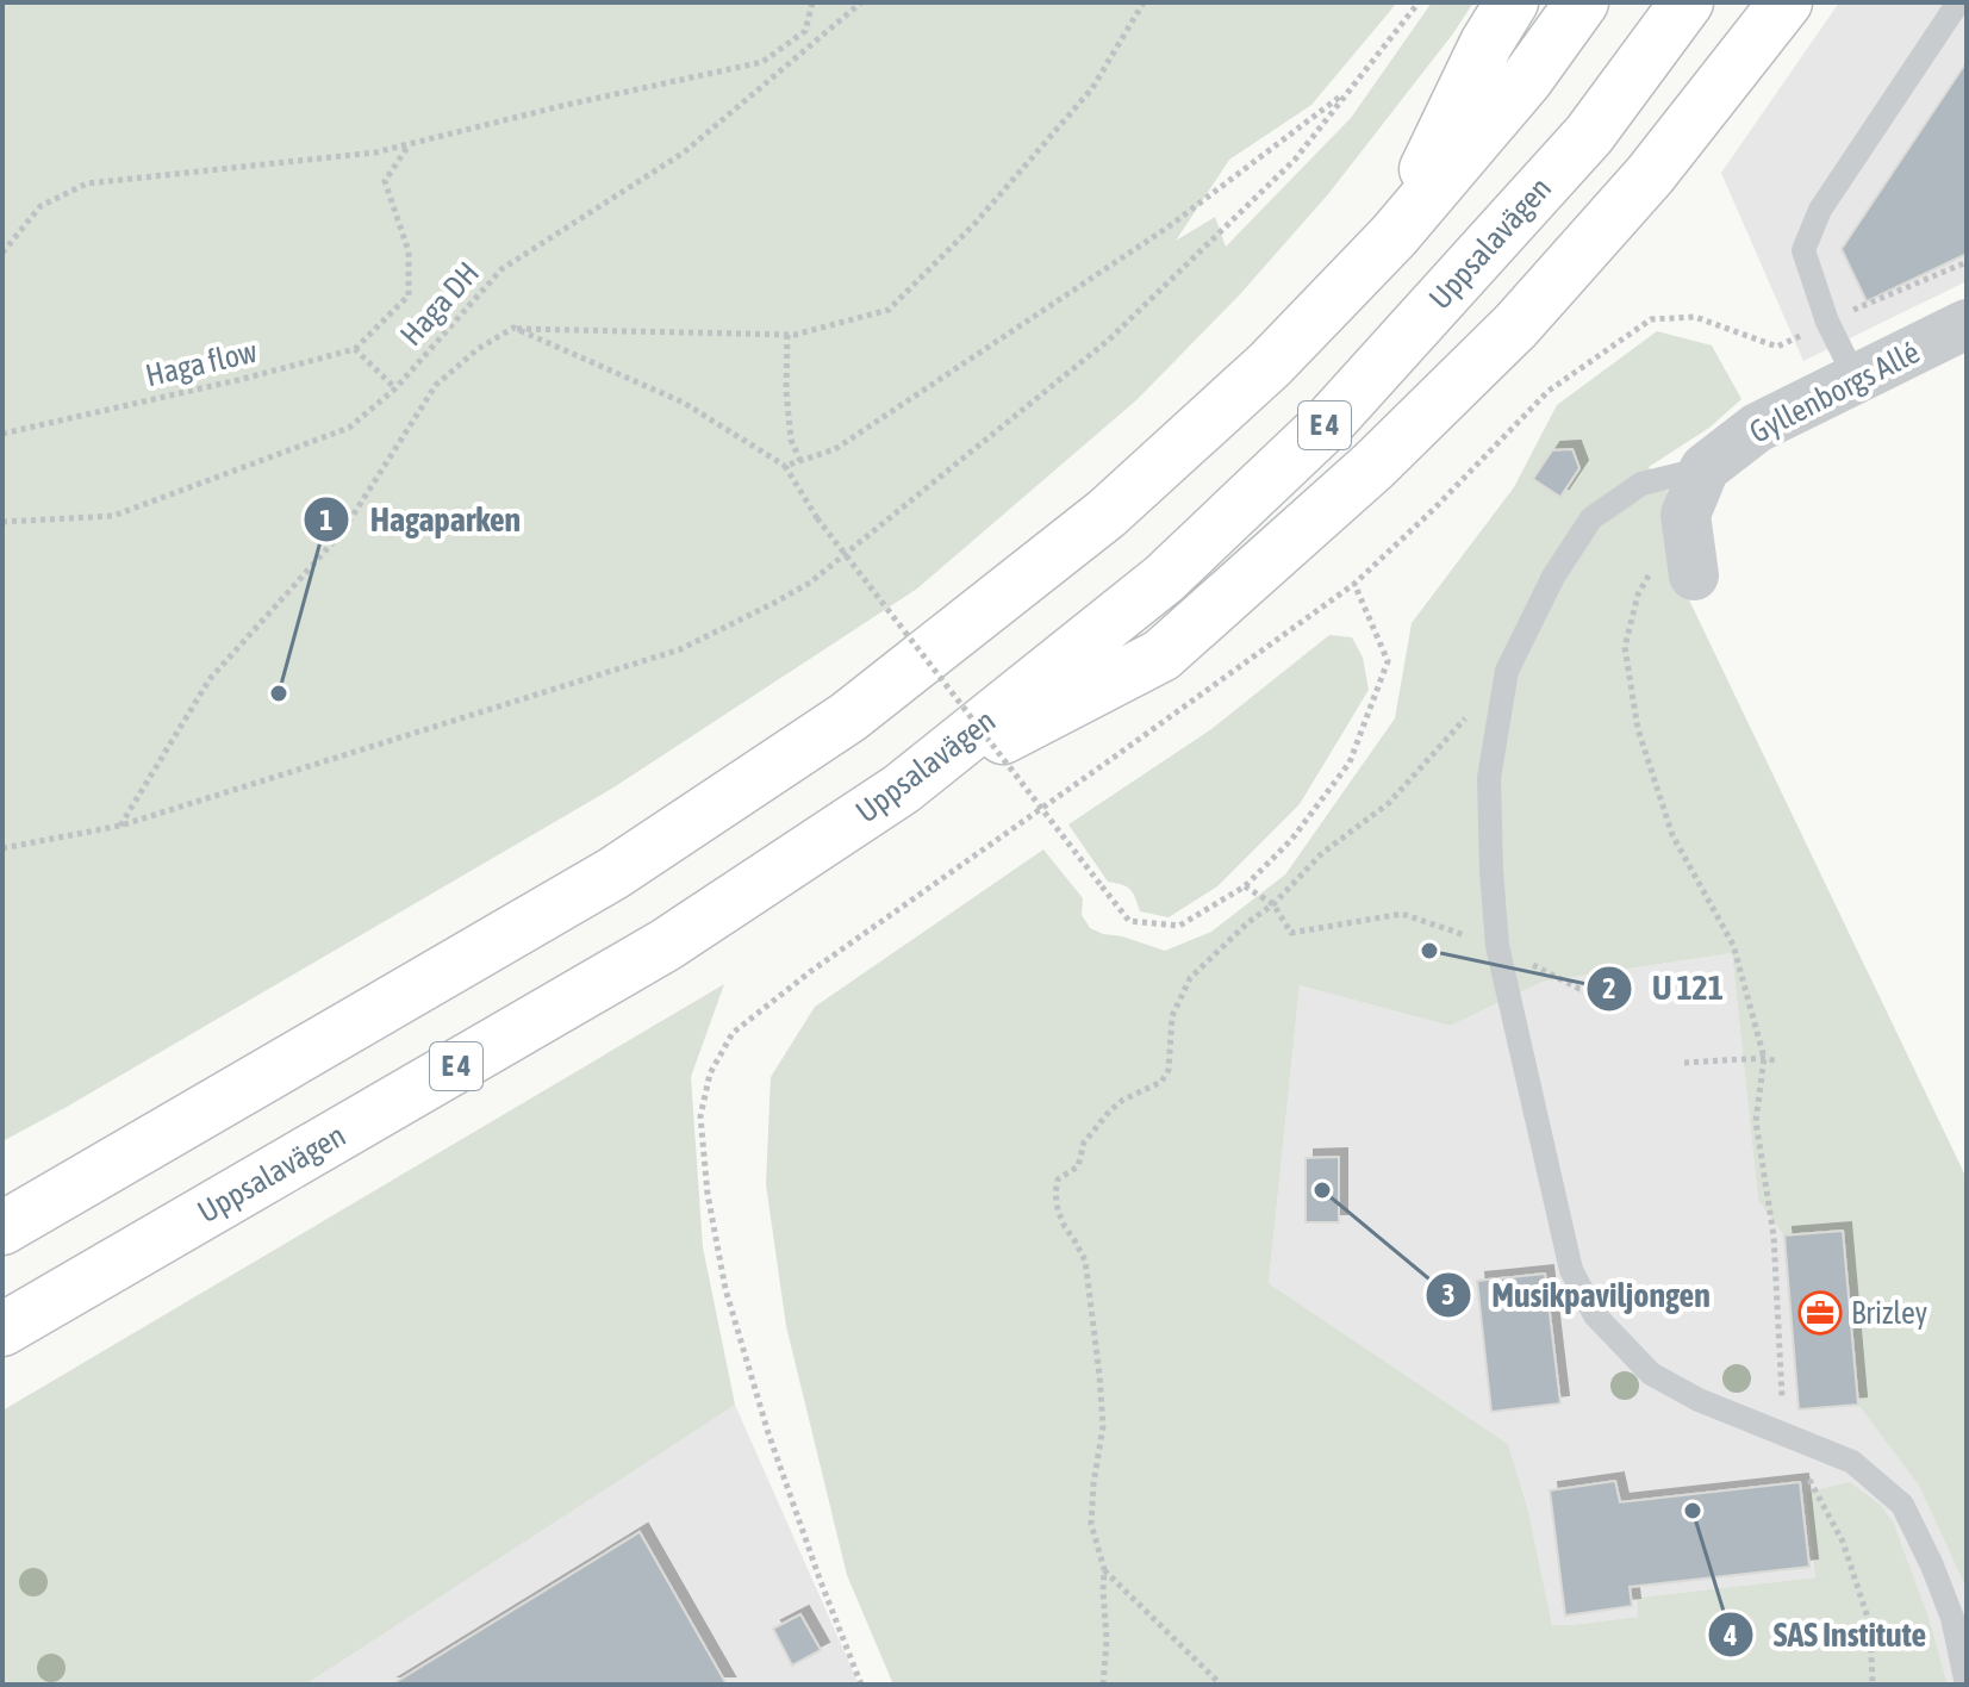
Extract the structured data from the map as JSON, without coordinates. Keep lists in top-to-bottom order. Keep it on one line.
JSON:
{"streets":{"highway":["Uppsalavägen","E 4"],"street":["Gyllenborgs Allé"],"path":["Haga DH","Haga flow"]},"places":{"other":["Hagaparken","U 121","Musikpaviljongen","SAS Institute"],"office":["Brizley"]}}
